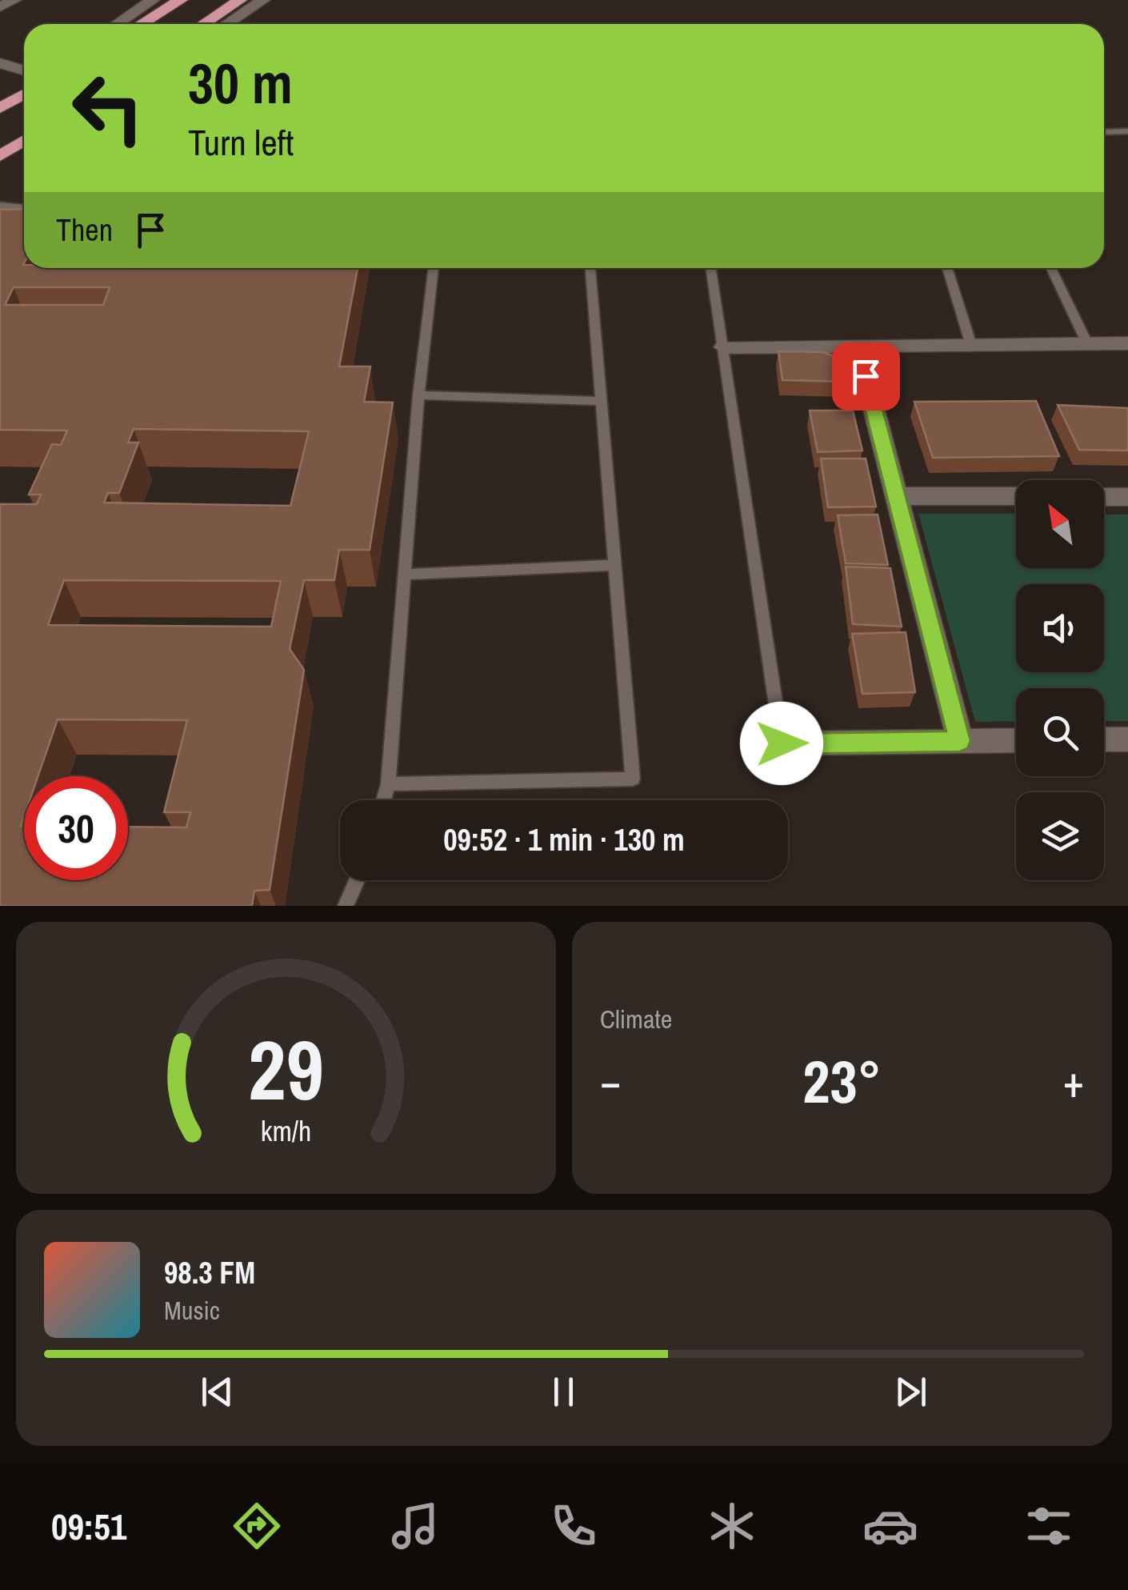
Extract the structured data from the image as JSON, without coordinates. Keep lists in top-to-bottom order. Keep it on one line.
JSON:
{"north":"top left","page":{"turn":["30 m","Turn left"],"then":"Then","limit":"30","trip":"09:52 · 1 min · 130 m","tile":"Climate","heat":["−","23°","+"],"song":["98.3 FM","Music"],"tabs":"09:51","gauge":["29","km/h"]}}
